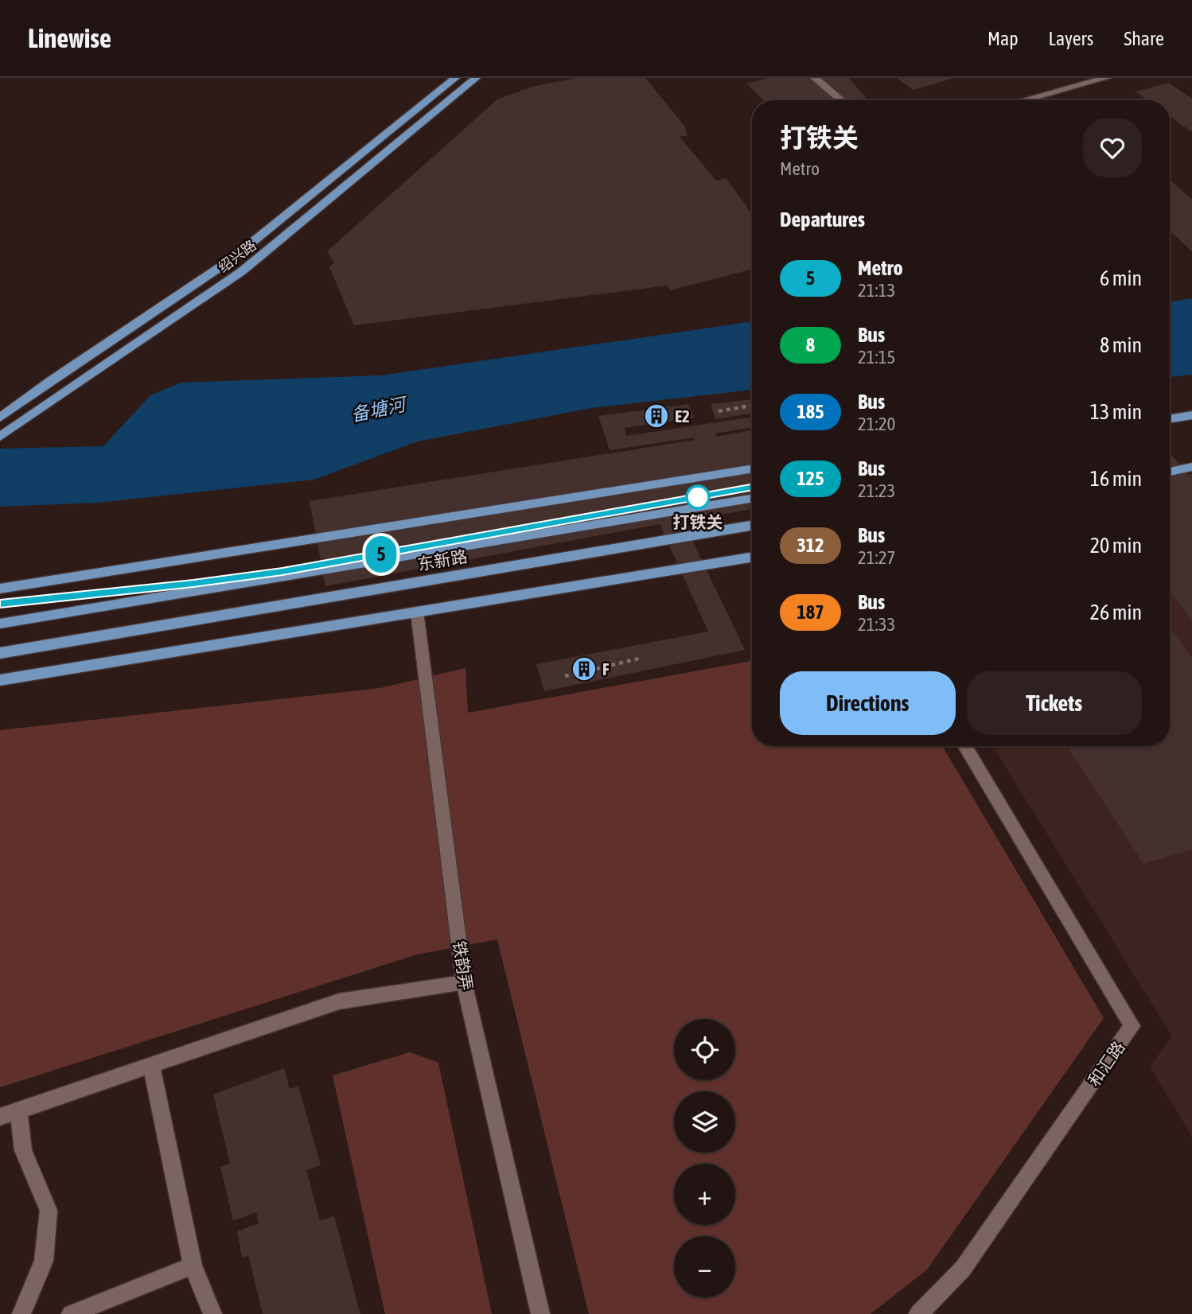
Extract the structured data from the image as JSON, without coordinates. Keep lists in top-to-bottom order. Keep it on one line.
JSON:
{"streets":{"main road":["绍兴路","东新路"],"street":["铁韵弄","和汇路"]},"water":["备塘河"],"places":{"building":["E2","F"],"other":["打铁关"]},"lines":["metro line 5"],"page":{"header":"Linewise","nav":["Map","Layers","Share"],"on_map":"5","heading":[["打铁关","Metro"],"Departures"],"list":[{"mark":"5","name":"Metro","note":"21:13","value":"6 min"},{"mark":"8","name":"Bus","note":"21:15","value":"8 min"},{"mark":"185","name":"Bus","note":"21:20","value":"13 min"},{"mark":"125","name":"Bus","note":"21:23","value":"16 min"},{"mark":"312","name":"Bus","note":"21:27","value":"20 min"},{"mark":"187","name":"Bus","note":"21:33","value":"26 min"}],"buttons":["Directions","Tickets"],"map_buttons":["+","−"]}}
